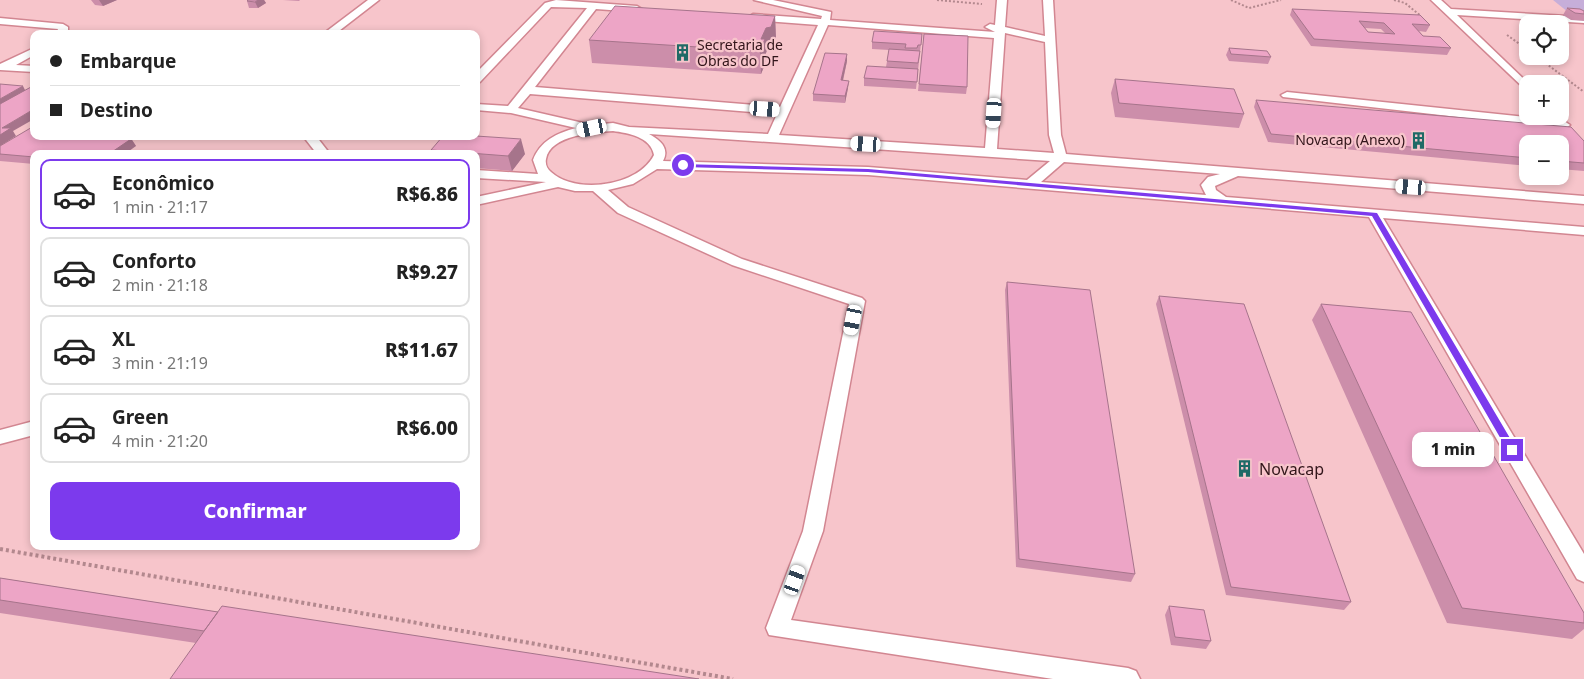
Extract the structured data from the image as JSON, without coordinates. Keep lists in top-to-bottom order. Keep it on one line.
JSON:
{"places":{"building":["Secretaria de Obras do DF","Novacap (Anexo)","Novacap"]},"page":{"map_buttons":["+","−"],"banner":["Embarque","Destino"],"list":[{"name":"Econômico","note":"1 min · 21:17","value":"R$6.86"},{"name":"Conforto","note":"2 min · 21:18","value":"R$9.27"},{"name":"XL","note":"3 min · 21:19","value":"R$11.67"},{"name":"Green","note":"4 min · 21:20","value":"R$6.00"}],"bubble":"1 min","buttons":"Confirmar"}}
